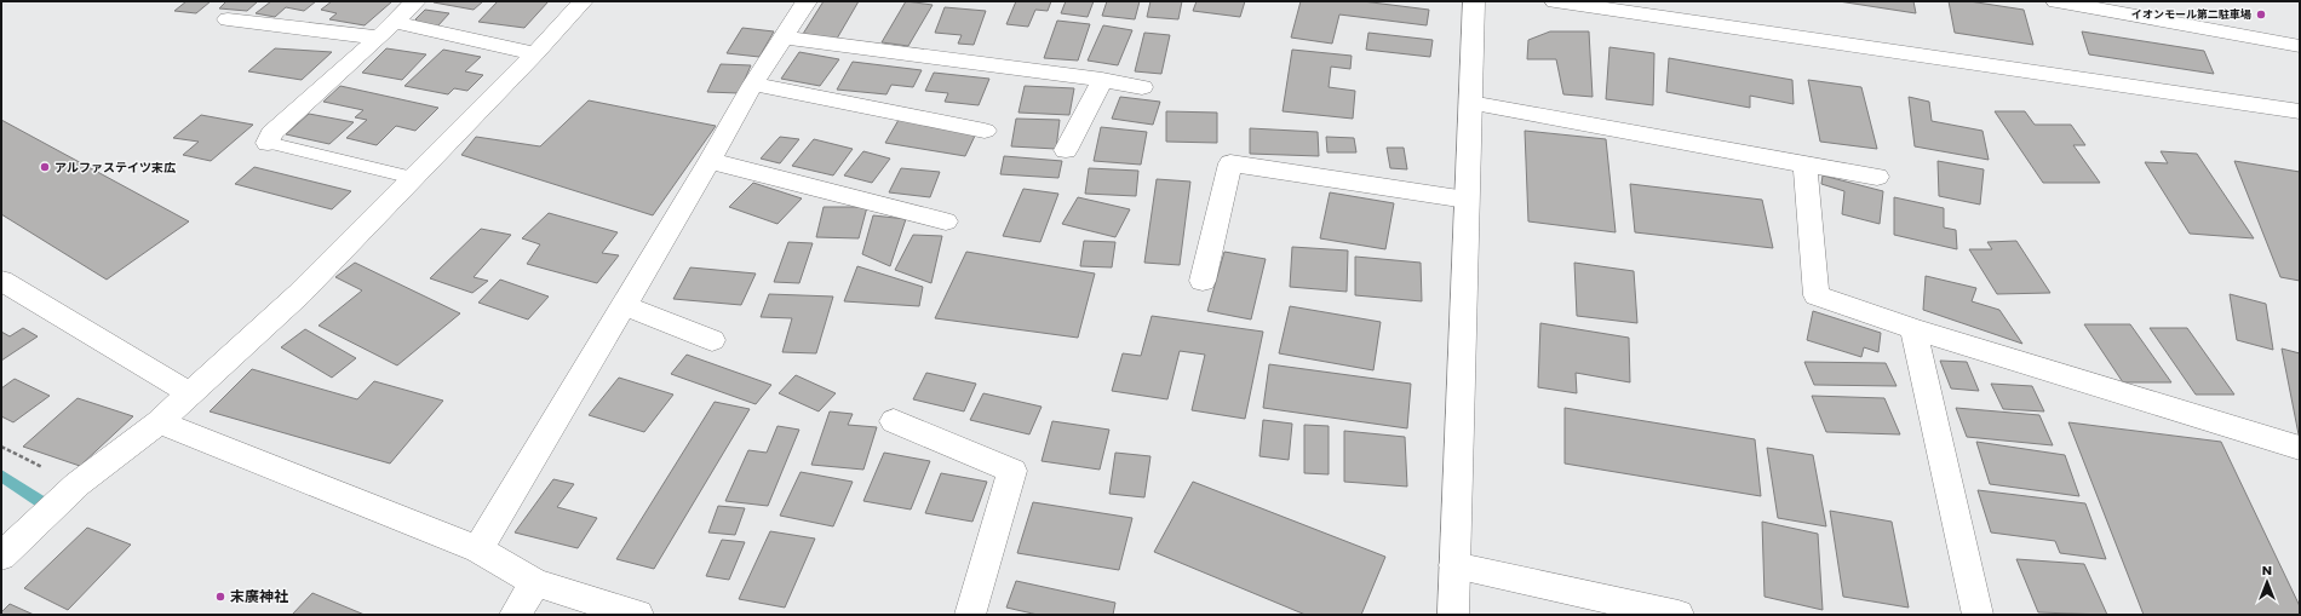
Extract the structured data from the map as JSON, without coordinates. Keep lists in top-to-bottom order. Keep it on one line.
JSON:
{"places":["イオンモール第二駐車場","アルファステイツ末広","末廣神社"],"north":"top"}
